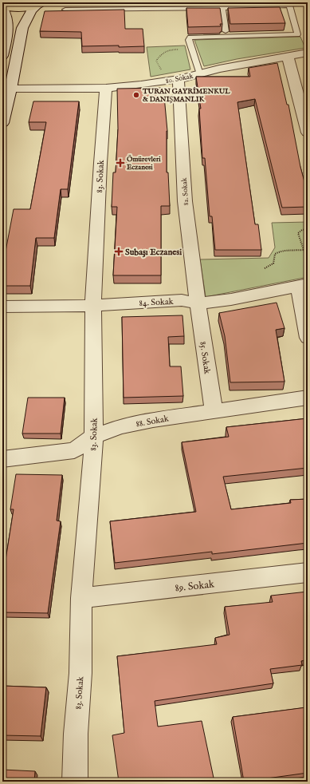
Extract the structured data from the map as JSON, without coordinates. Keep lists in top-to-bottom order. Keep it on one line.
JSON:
{"streets":{"street":["80. Sokak","83. Sokak","82. Sokak","84. Sokak","85. Sokak","88. Sokak","89. Sokak"]},"crossings":[["80. Sokak","83. Sokak"],["80. Sokak","82. Sokak"],["83. Sokak","84. Sokak"],["83. Sokak","88. Sokak"],["83. Sokak","89. Sokak"],["82. Sokak","84. Sokak"],["82. Sokak","85. Sokak"],["84. Sokak","85. Sokak"],["85. Sokak","88. Sokak"]],"places":{"other":["TURAN GAYRİMENKUL & DANIŞMANLIK"],"health":["Ömürevleri Eczanesi","Subaşı Eczanesi"]}}
